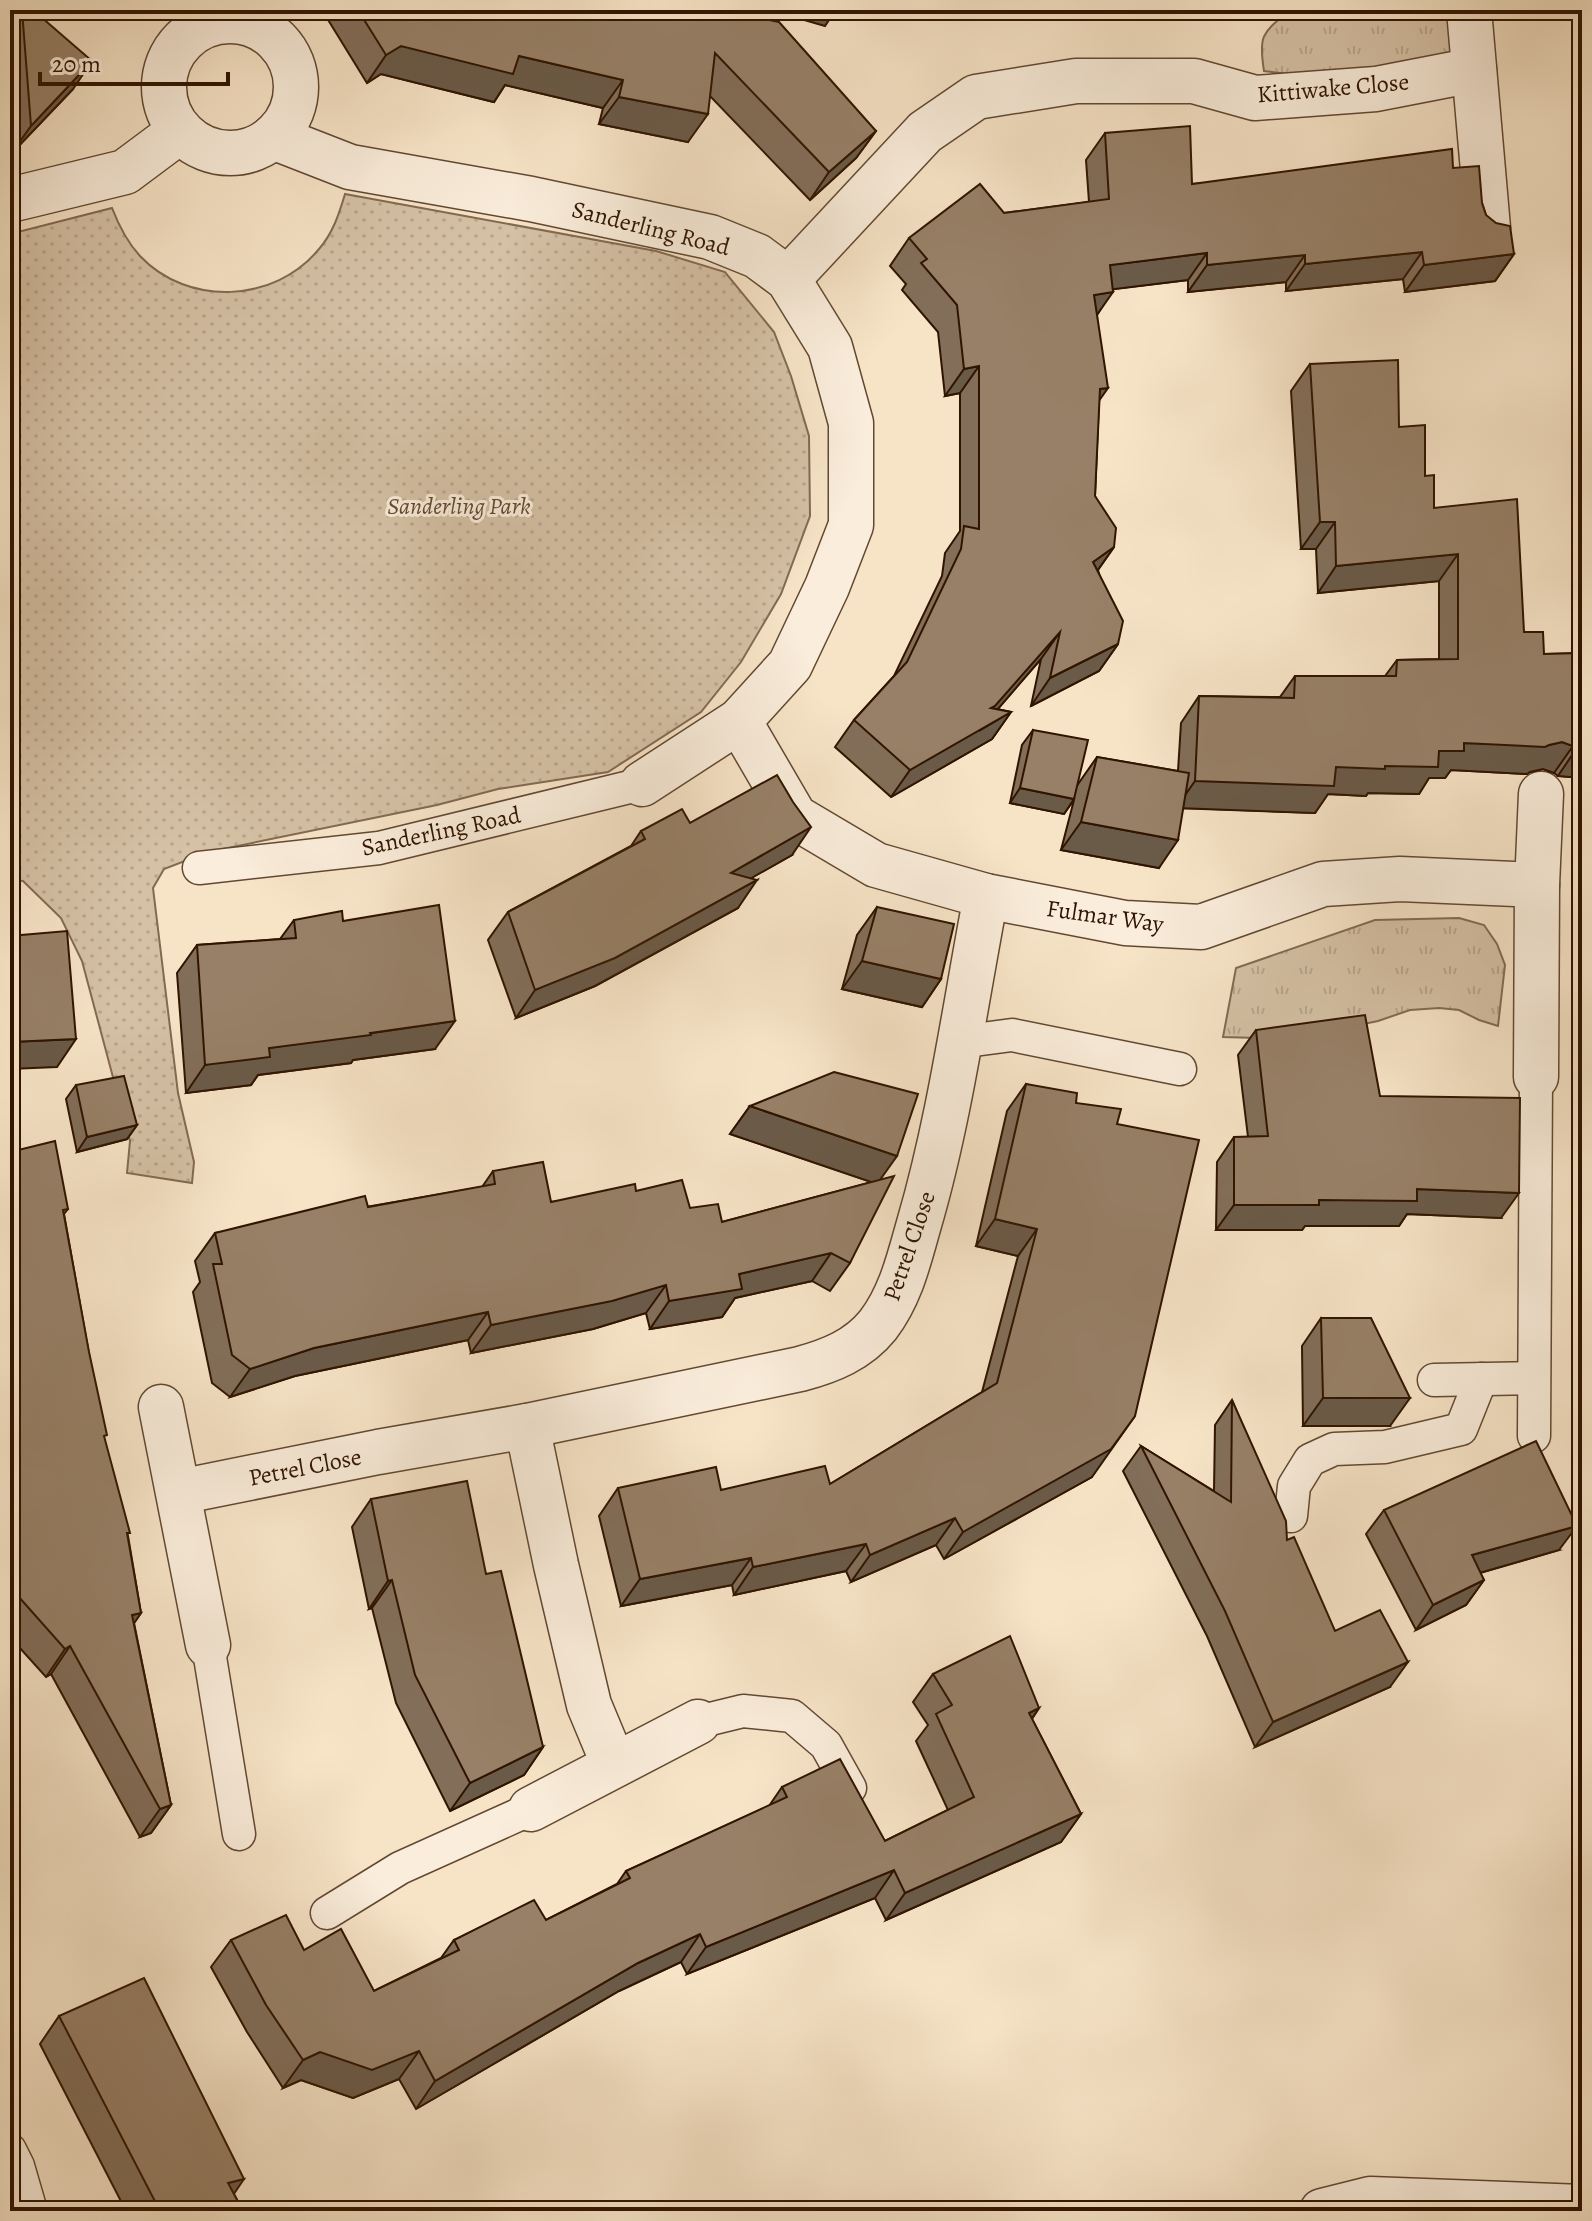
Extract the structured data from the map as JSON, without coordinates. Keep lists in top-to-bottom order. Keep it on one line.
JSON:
{"streets":{"street":["Kittiwake Close","Sanderling Road","Fulmar Way","Petrel Close"]},"crossings":[["Kittiwake Close","Sanderling Road"],["Sanderling Road","Fulmar Way"],["Fulmar Way","Petrel Close"]],"parks":["Sanderling Park"],"scale_bar":"20 m"}
